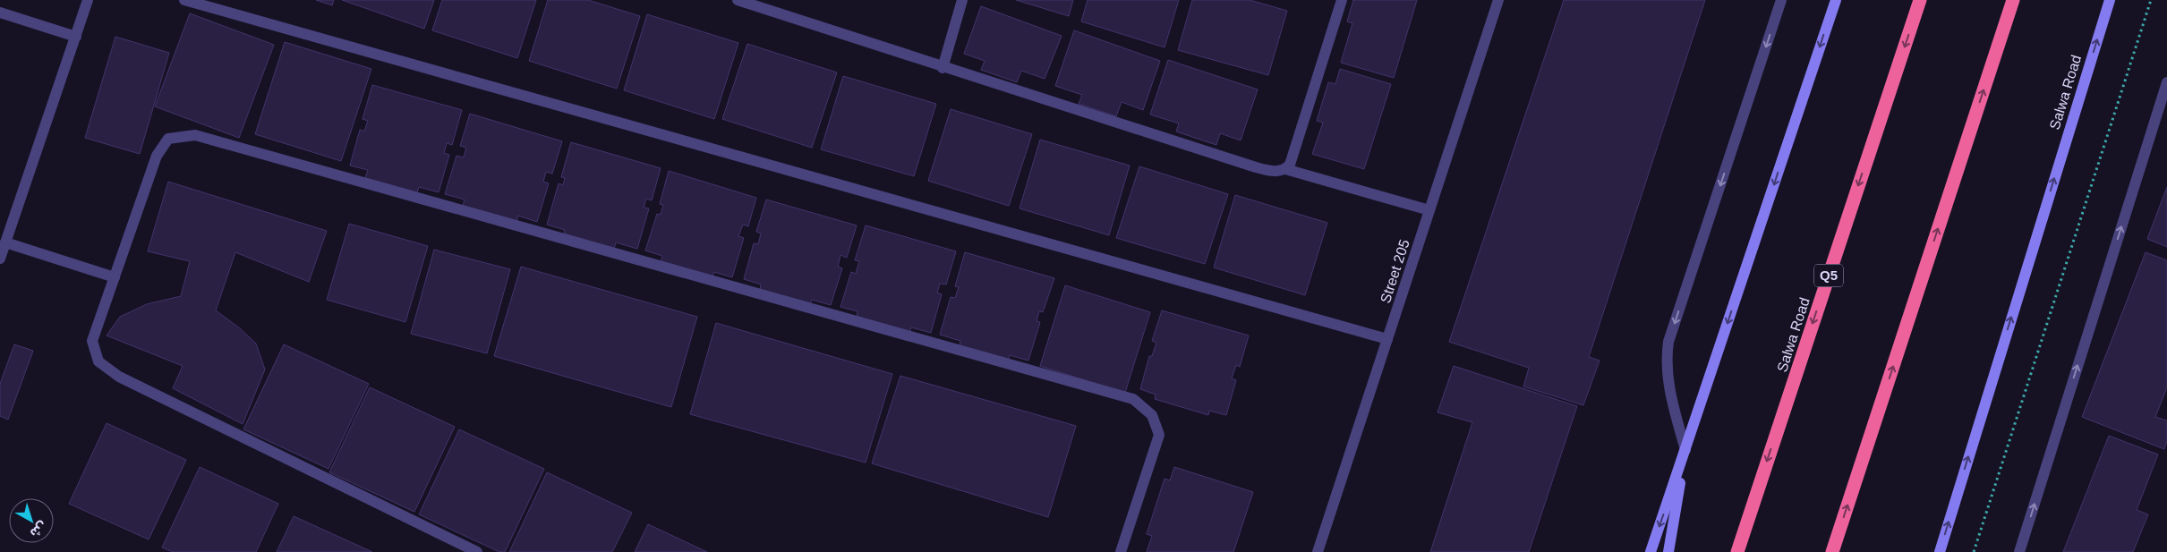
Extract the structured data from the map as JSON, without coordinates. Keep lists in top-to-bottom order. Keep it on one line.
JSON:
{"streets":{"highway":["Salwa Road","Q5"],"street":["Street 205"]},"north":"bottom right"}
